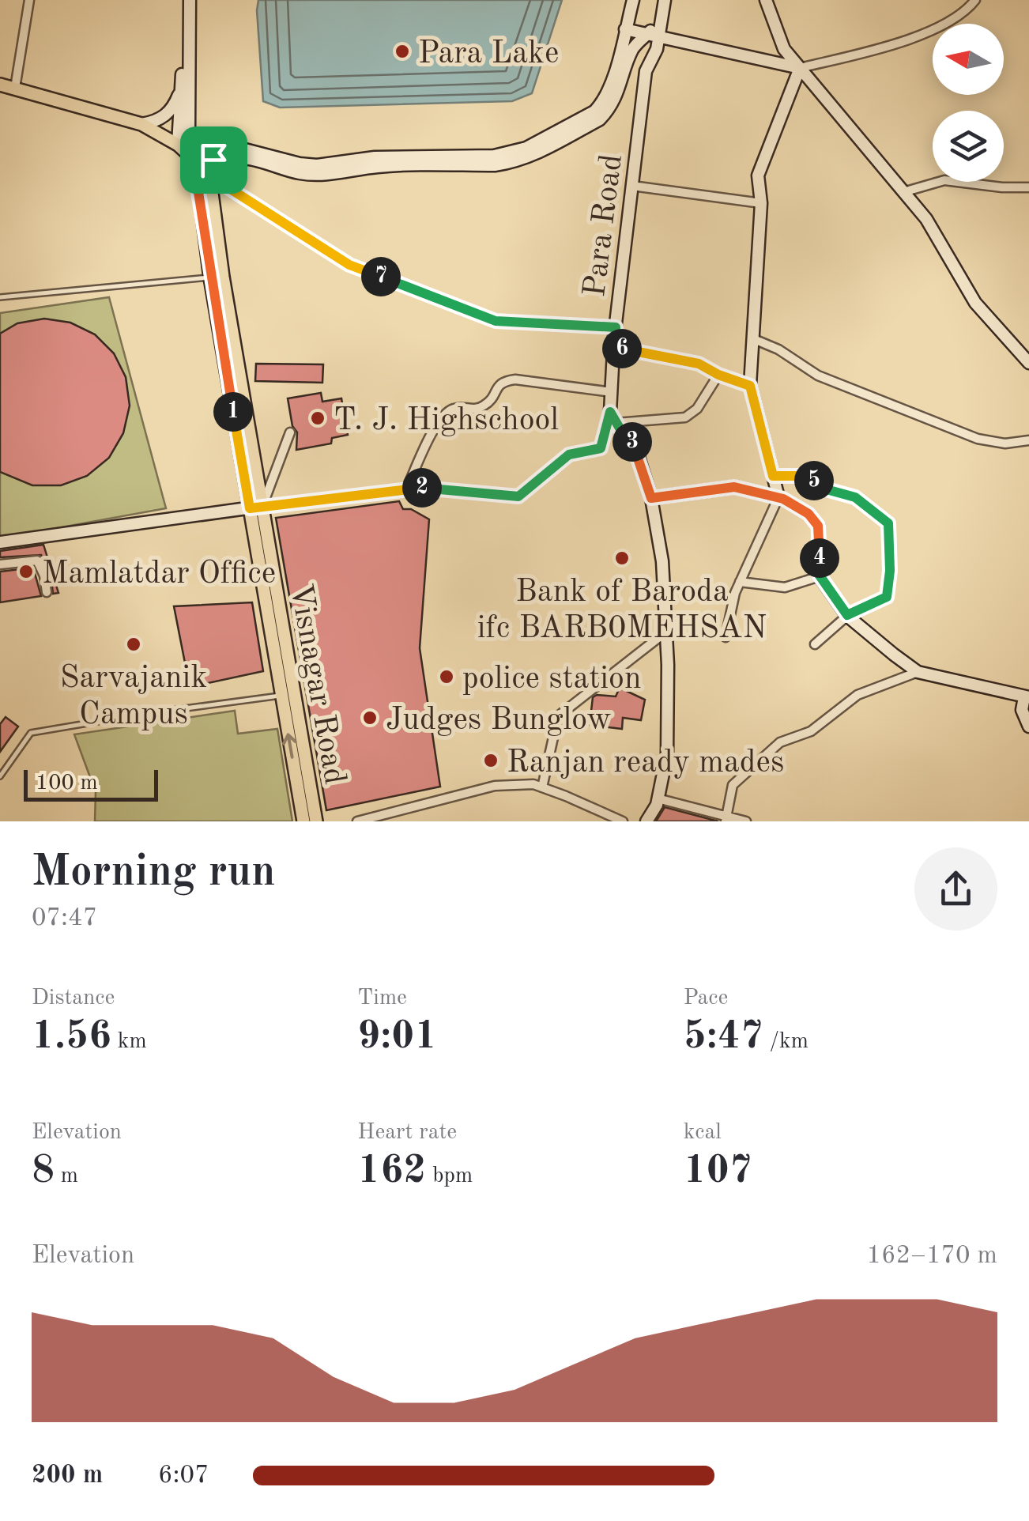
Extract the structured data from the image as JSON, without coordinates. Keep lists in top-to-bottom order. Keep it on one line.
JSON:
{"streets":{"main road":["Visnagar Road"],"street":["Para Road"]},"places":["Para Lake","T. J. Highschool","Bank of Baroda ifc BARB0MEHSAN","Mamlatdar Office","Sarvajanik Campus","police station","Judges Bunglow","Ranjan ready mades"],"scale_bar":"100 m","north":"left","page":{"pins":["7","6","1","3","5","2","4"],"scale":"100 m","heading":["Morning run","07:47"],"stats":[["Distance","1.56 km"],["Time","9:01"],["Pace","5:47 /km"],["Elevation","8 m"],["Heart rate","162 bpm"],["kcal","107"]],"chart":["Elevation","162–170 m"],"list":[{"name":"200 m","note":"6:07"}]}}
